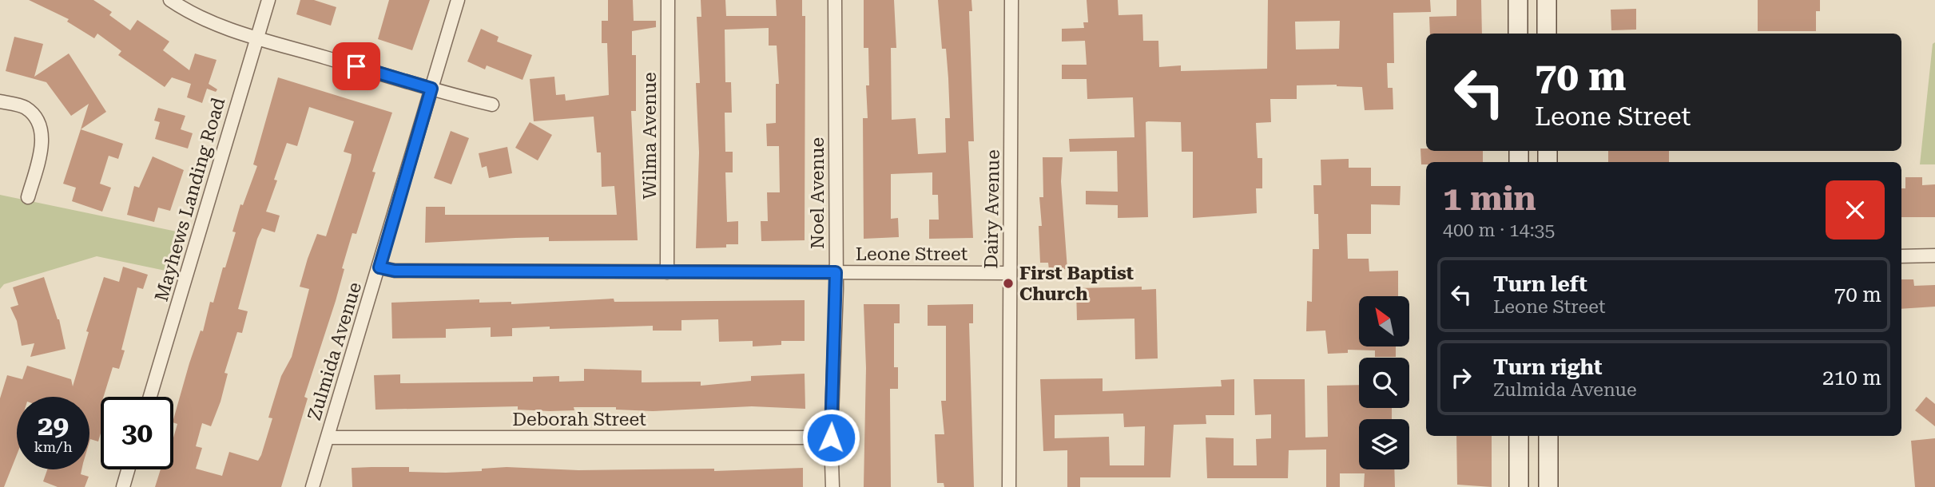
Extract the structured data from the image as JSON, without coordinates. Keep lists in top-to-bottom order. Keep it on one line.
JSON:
{"streets":{"street":["Wilma Avenue","Noel Avenue","Mayhews Landing Road","Dairy Avenue","Leone Street","Zulmida Avenue","Deborah Street"]},"crossings":[["Wilma Avenue","Leone Street"],["Noel Avenue","Leone Street"],["Noel Avenue","Deborah Street"],["Dairy Avenue","Leone Street"],["Leone Street","Zulmida Avenue"],["Zulmida Avenue","Deborah Street"]],"places":["First Baptist Church"],"north":"top left","page":{"turn":["70 m","Leone Street"],"heading":["1 min","400 m · 14:35"],"list":[{"name":"Turn left","note":"Leone Street","value":"70 m"},{"name":"Turn right","note":"Zulmida Avenue","value":"210 m"}],"speed":"29 km/h","limit":"30"}}
